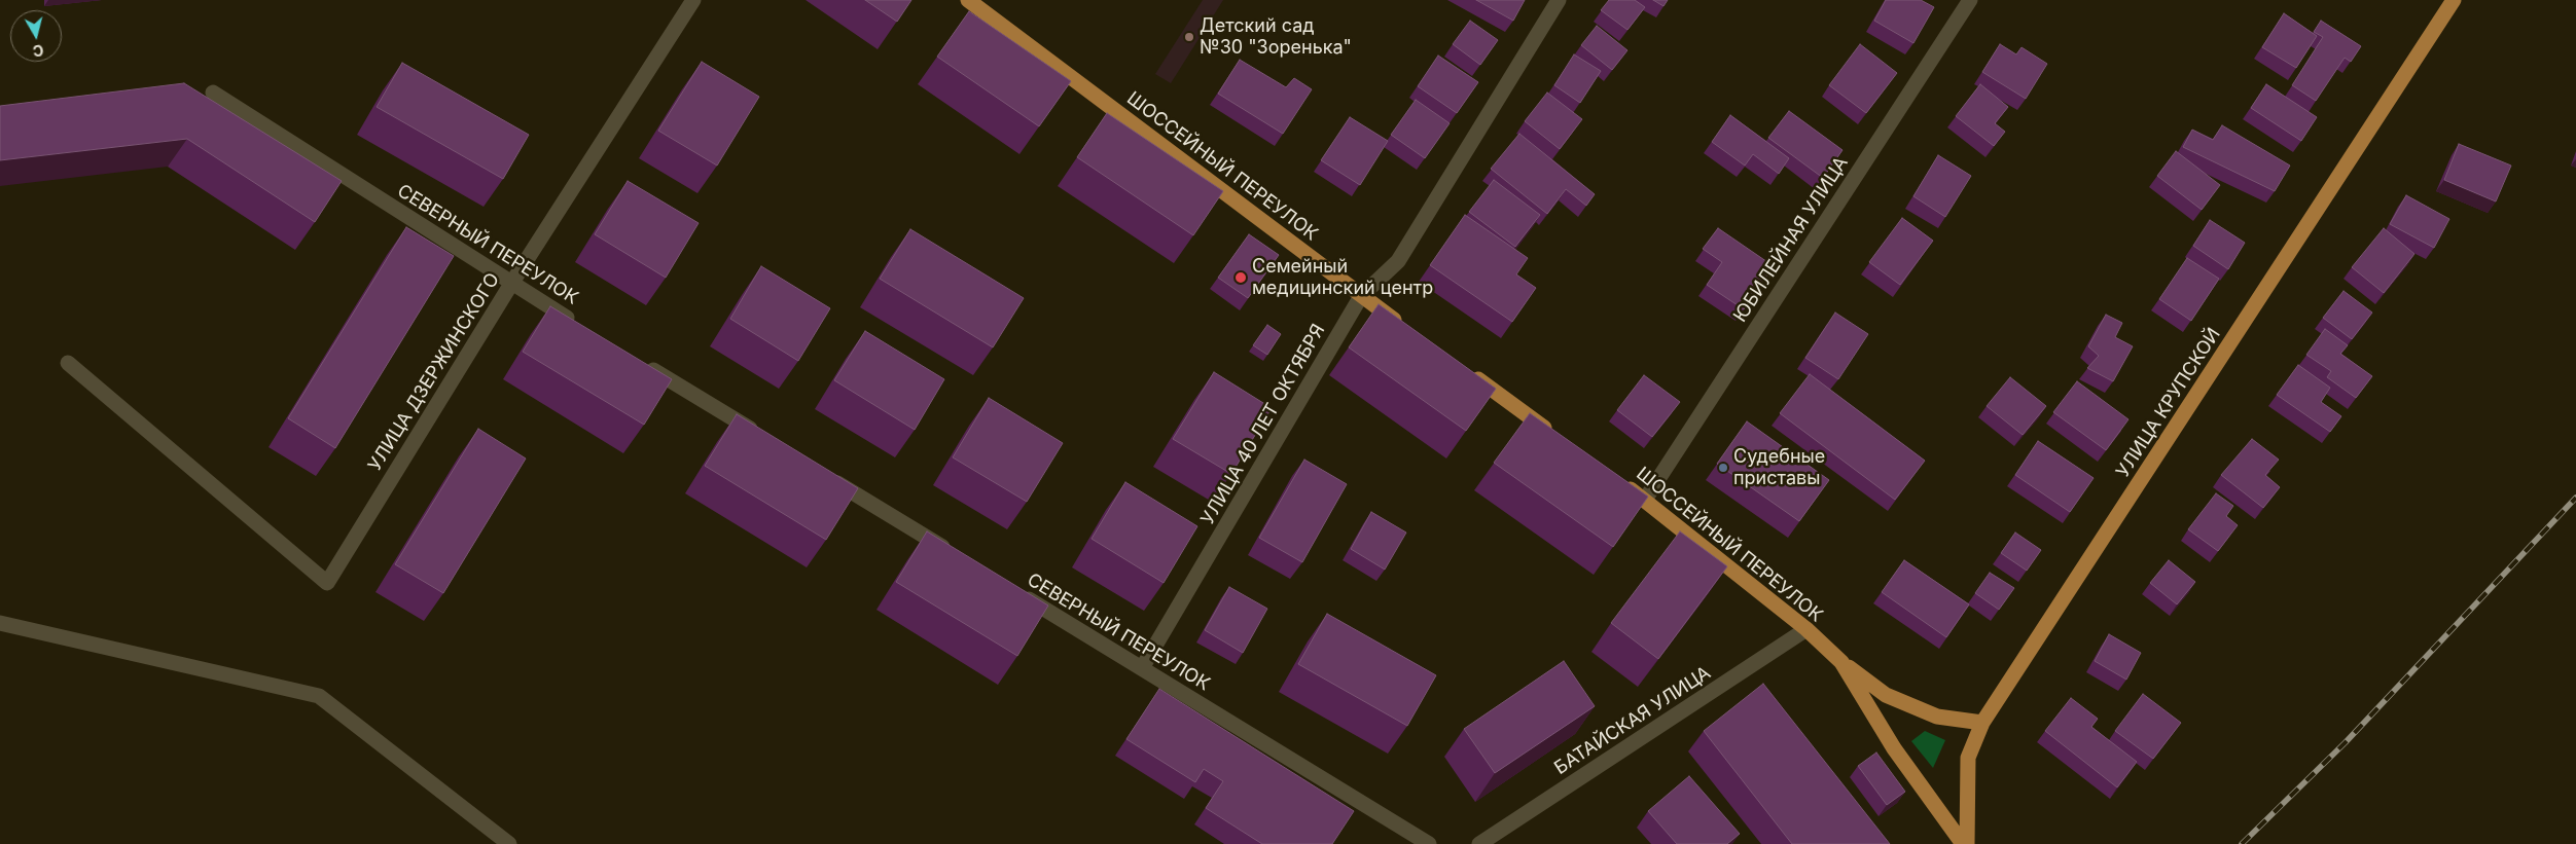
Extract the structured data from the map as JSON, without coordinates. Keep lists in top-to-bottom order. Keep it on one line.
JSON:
{"streets":{"main road":["ШОССЕЙНЫЙ ПЕРЕУЛОК","УЛИЦА КРУПСКОЙ"],"street":["ЮБИЛЕЙНАЯ УЛИЦА","СЕВЕРНЫЙ ПЕРЕУЛОК","УЛИЦА ДЗЕРЖИНСКОГО","УЛИЦА 40 ЛЕТ ОКТЯБРЯ","БАТАЙСКАЯ УЛИЦА"]},"crossings":[["ШОССЕЙНЫЙ ПЕРЕУЛОК","ЮБИЛЕЙНАЯ УЛИЦА"],["ШОССЕЙНЫЙ ПЕРЕУЛОК","УЛИЦА 40 ЛЕТ ОКТЯБРЯ"],["ШОССЕЙНЫЙ ПЕРЕУЛОК","БАТАЙСКАЯ УЛИЦА"],["СЕВЕРНЫЙ ПЕРЕУЛОК","УЛИЦА ДЗЕРЖИНСКОГО"],["СЕВЕРНЫЙ ПЕРЕУЛОК","УЛИЦА 40 ЛЕТ ОКТЯБРЯ"]],"places":["Детский сад №30 \"Зоренька\"","Семейный медицинский центр","Судебные приставы"],"north":"bottom"}
